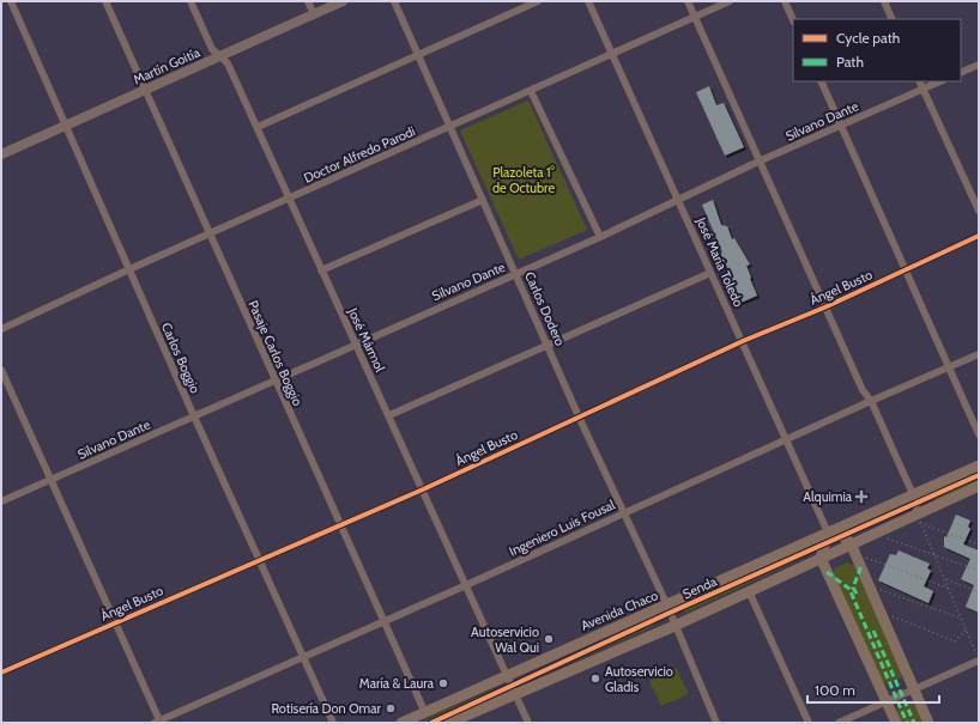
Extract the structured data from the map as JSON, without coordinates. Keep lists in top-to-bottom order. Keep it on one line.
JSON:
{"streets":{"main road":["Avenida Chaco"],"street":["Martín Goitía","Silvano Dante","Doctor Alfredo Parodi","José María Toledo","Ángel Busto","Carlos Dodero","José Mármol","Pasaje Carlos Boggio","Carlos Boggio","Ingeniero Luis Fousal"],"cycle path":["Senda"]},"crossings":[["Martín Goitía","José Mármol"],["Martín Goitía","Pasaje Carlos Boggio"],["Martín Goitía","Carlos Boggio"],["Silvano Dante","José María Toledo"],["Silvano Dante","Carlos Dodero"],["Silvano Dante","José Mármol"],["Silvano Dante","Pasaje Carlos Boggio"],["Silvano Dante","Carlos Boggio"],["Doctor Alfredo Parodi","José María Toledo"],["Doctor Alfredo Parodi","Carlos Dodero"],["Doctor Alfredo Parodi","José Mármol"],["Doctor Alfredo Parodi","Pasaje Carlos Boggio"],["Doctor Alfredo Parodi","Carlos Boggio"],["José María Toledo","Ángel Busto"],["José María Toledo","Ingeniero Luis Fousal"],["José María Toledo","Avenida Chaco"],["Ángel Busto","Carlos Dodero"],["Ángel Busto","José Mármol"],["Ángel Busto","Pasaje Carlos Boggio"],["Ángel Busto","Carlos Boggio"],["Carlos Dodero","Ingeniero Luis Fousal"],["Carlos Dodero","Avenida Chaco"],["José Mármol","Ingeniero Luis Fousal"],["José Mármol","Avenida Chaco"],["Pasaje Carlos Boggio","Ingeniero Luis Fousal"],["Pasaje Carlos Boggio","Avenida Chaco"],["Carlos Boggio","Ingeniero Luis Fousal"]],"parks":["Plazoleta 1° de Octubre"],"places":{"health":["Alquimia"],"other":["Autoservicio Wal Qui","Autoservicio Gladis","María & Laura","Rotisería Don Omar"]},"legend":["Cycle path","Path"],"scale_bar":"100 m"}
